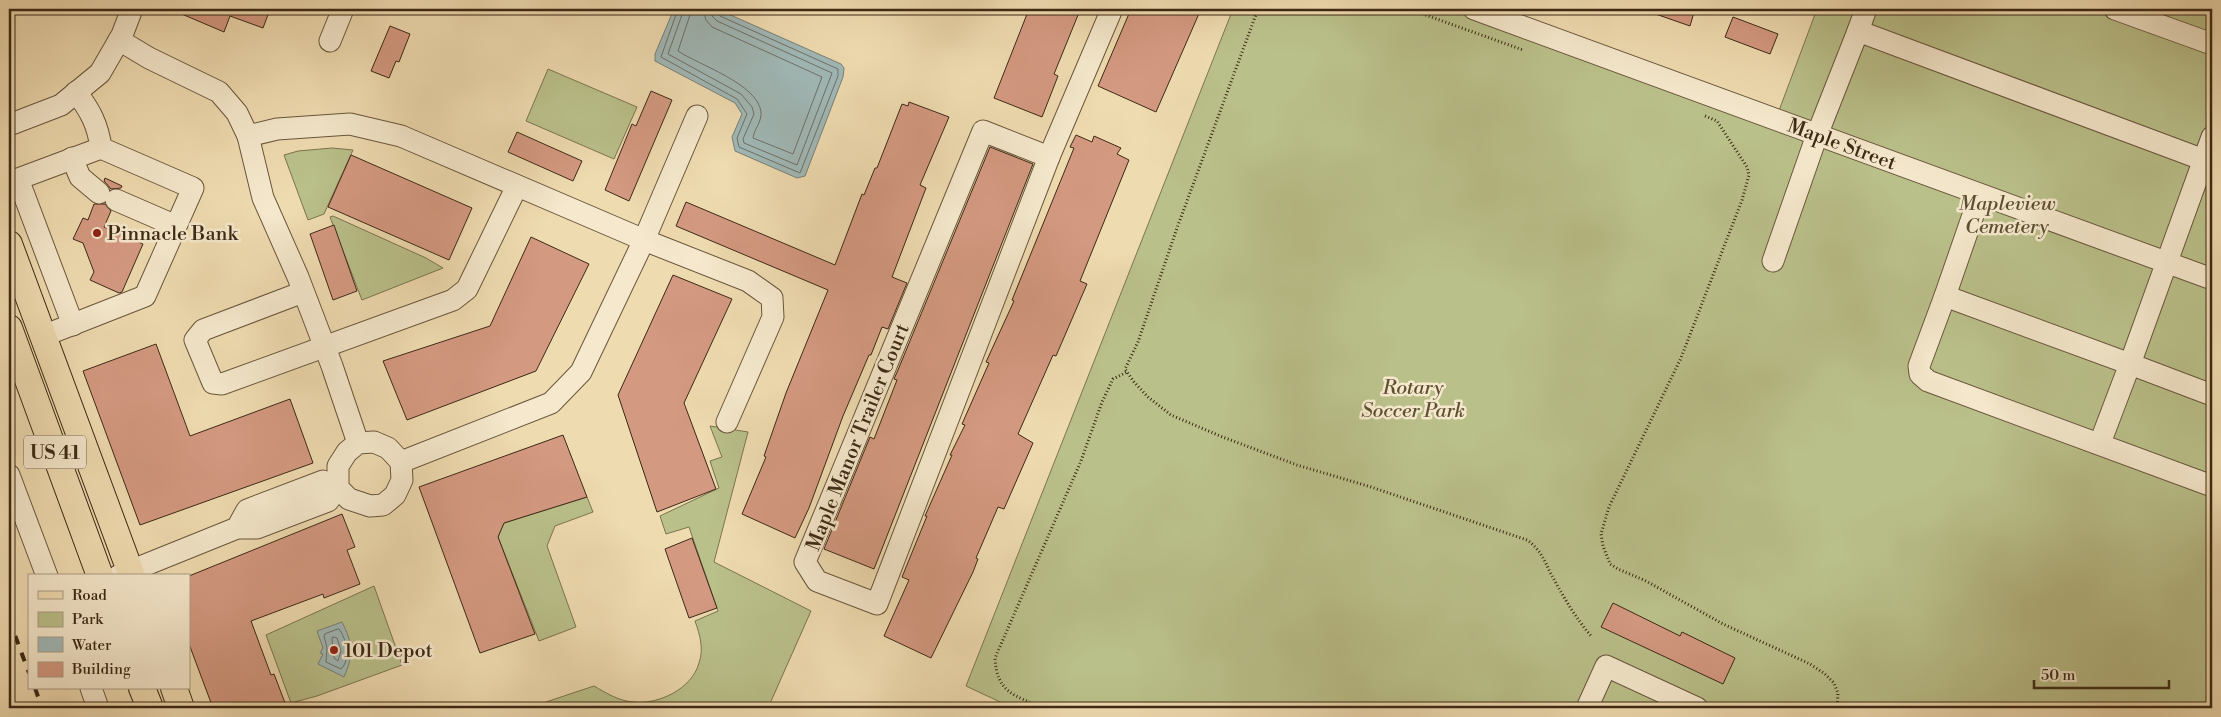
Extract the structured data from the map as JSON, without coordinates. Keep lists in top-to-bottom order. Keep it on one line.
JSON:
{"streets":{"main road":["US 41"],"street":["Maple Street","Maple Manor Trailer Court"]},"parks":["Mapleview Cemetery","Rotary Soccer Park"],"places":["Pinnacle Bank","101 Depot"],"legend":["Road","Park","Water","Building"],"scale_bar":"50 m"}
